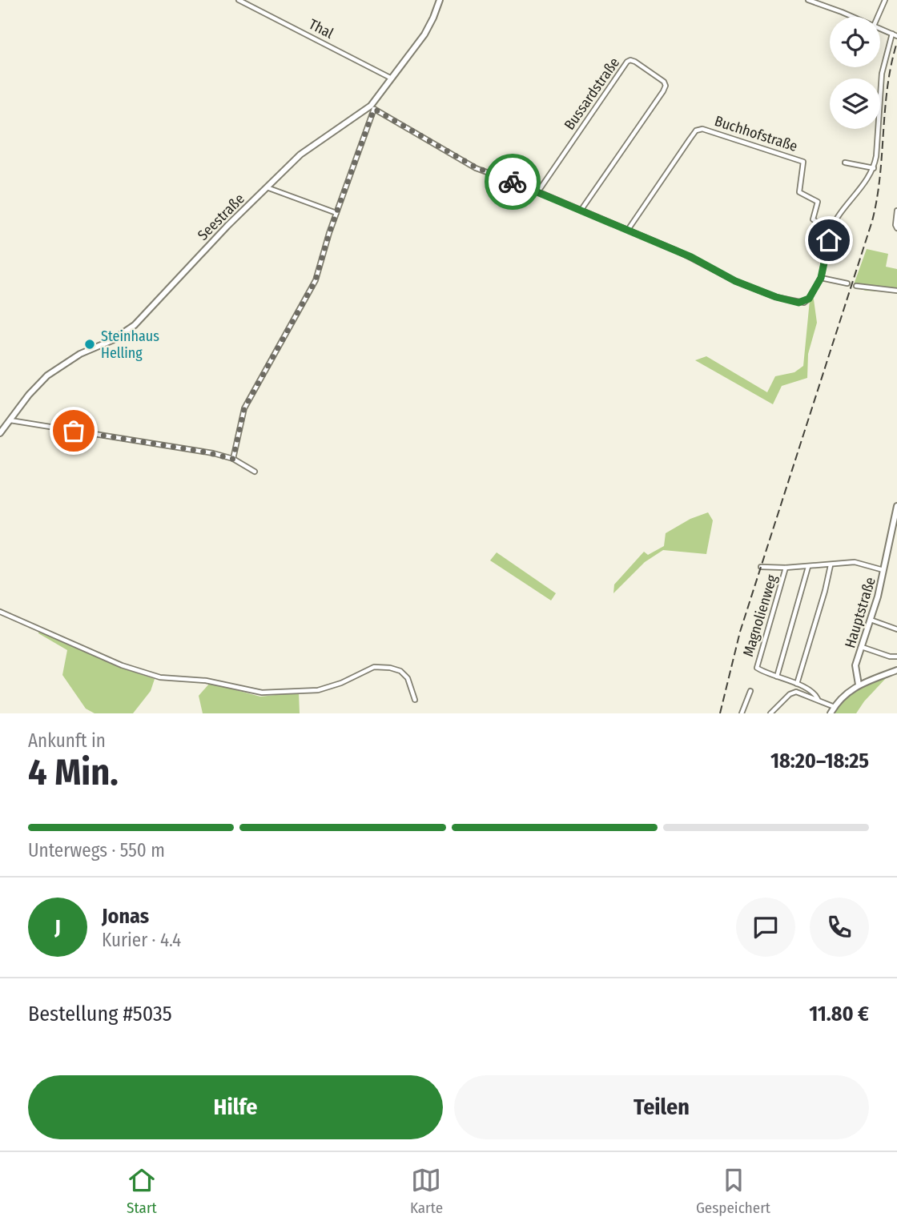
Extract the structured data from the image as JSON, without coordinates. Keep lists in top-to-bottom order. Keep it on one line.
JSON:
{"streets":{"street":["Thal","Bussardstraße","Buchhofstraße","Seestraße","Hauptstraße","Magnolienweg"]},"crossings":[["Thal","Seestraße"],["Hauptstraße","Magnolienweg"]],"places":["Steinhaus Helling"],"page":{"heading":["4 Min.","Ankunft in","18:20–18:25"],"panel":["Jonas","Kurier · 4.4","Bestellung #5035","11.80 €"],"bar":"Unterwegs · 550 m","round":"J","buttons":["Hilfe","Teilen"],"tabs":["Start","Karte","Gespeichert"]}}
